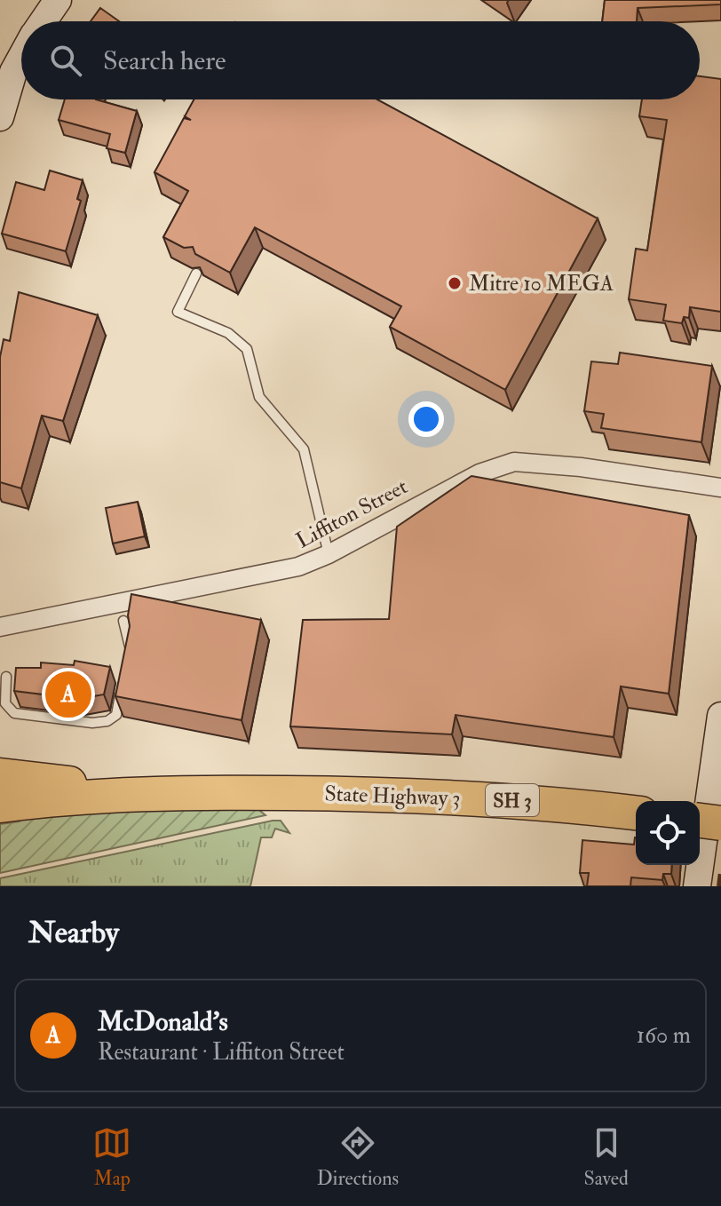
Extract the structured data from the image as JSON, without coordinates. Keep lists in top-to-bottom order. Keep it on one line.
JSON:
{"streets":{"highway":["State Highway 3","SH 3"],"street":["Liffiton Street"]},"places":["Mitre 10 MEGA"],"page":{"search":"Search here","pins":"A","heading":"Nearby","list":[{"mark":"A","name":"McDonald's","note":"Restaurant · Liffiton Street","value":"160 m"}],"nav":["Map","Directions","Saved"]}}
